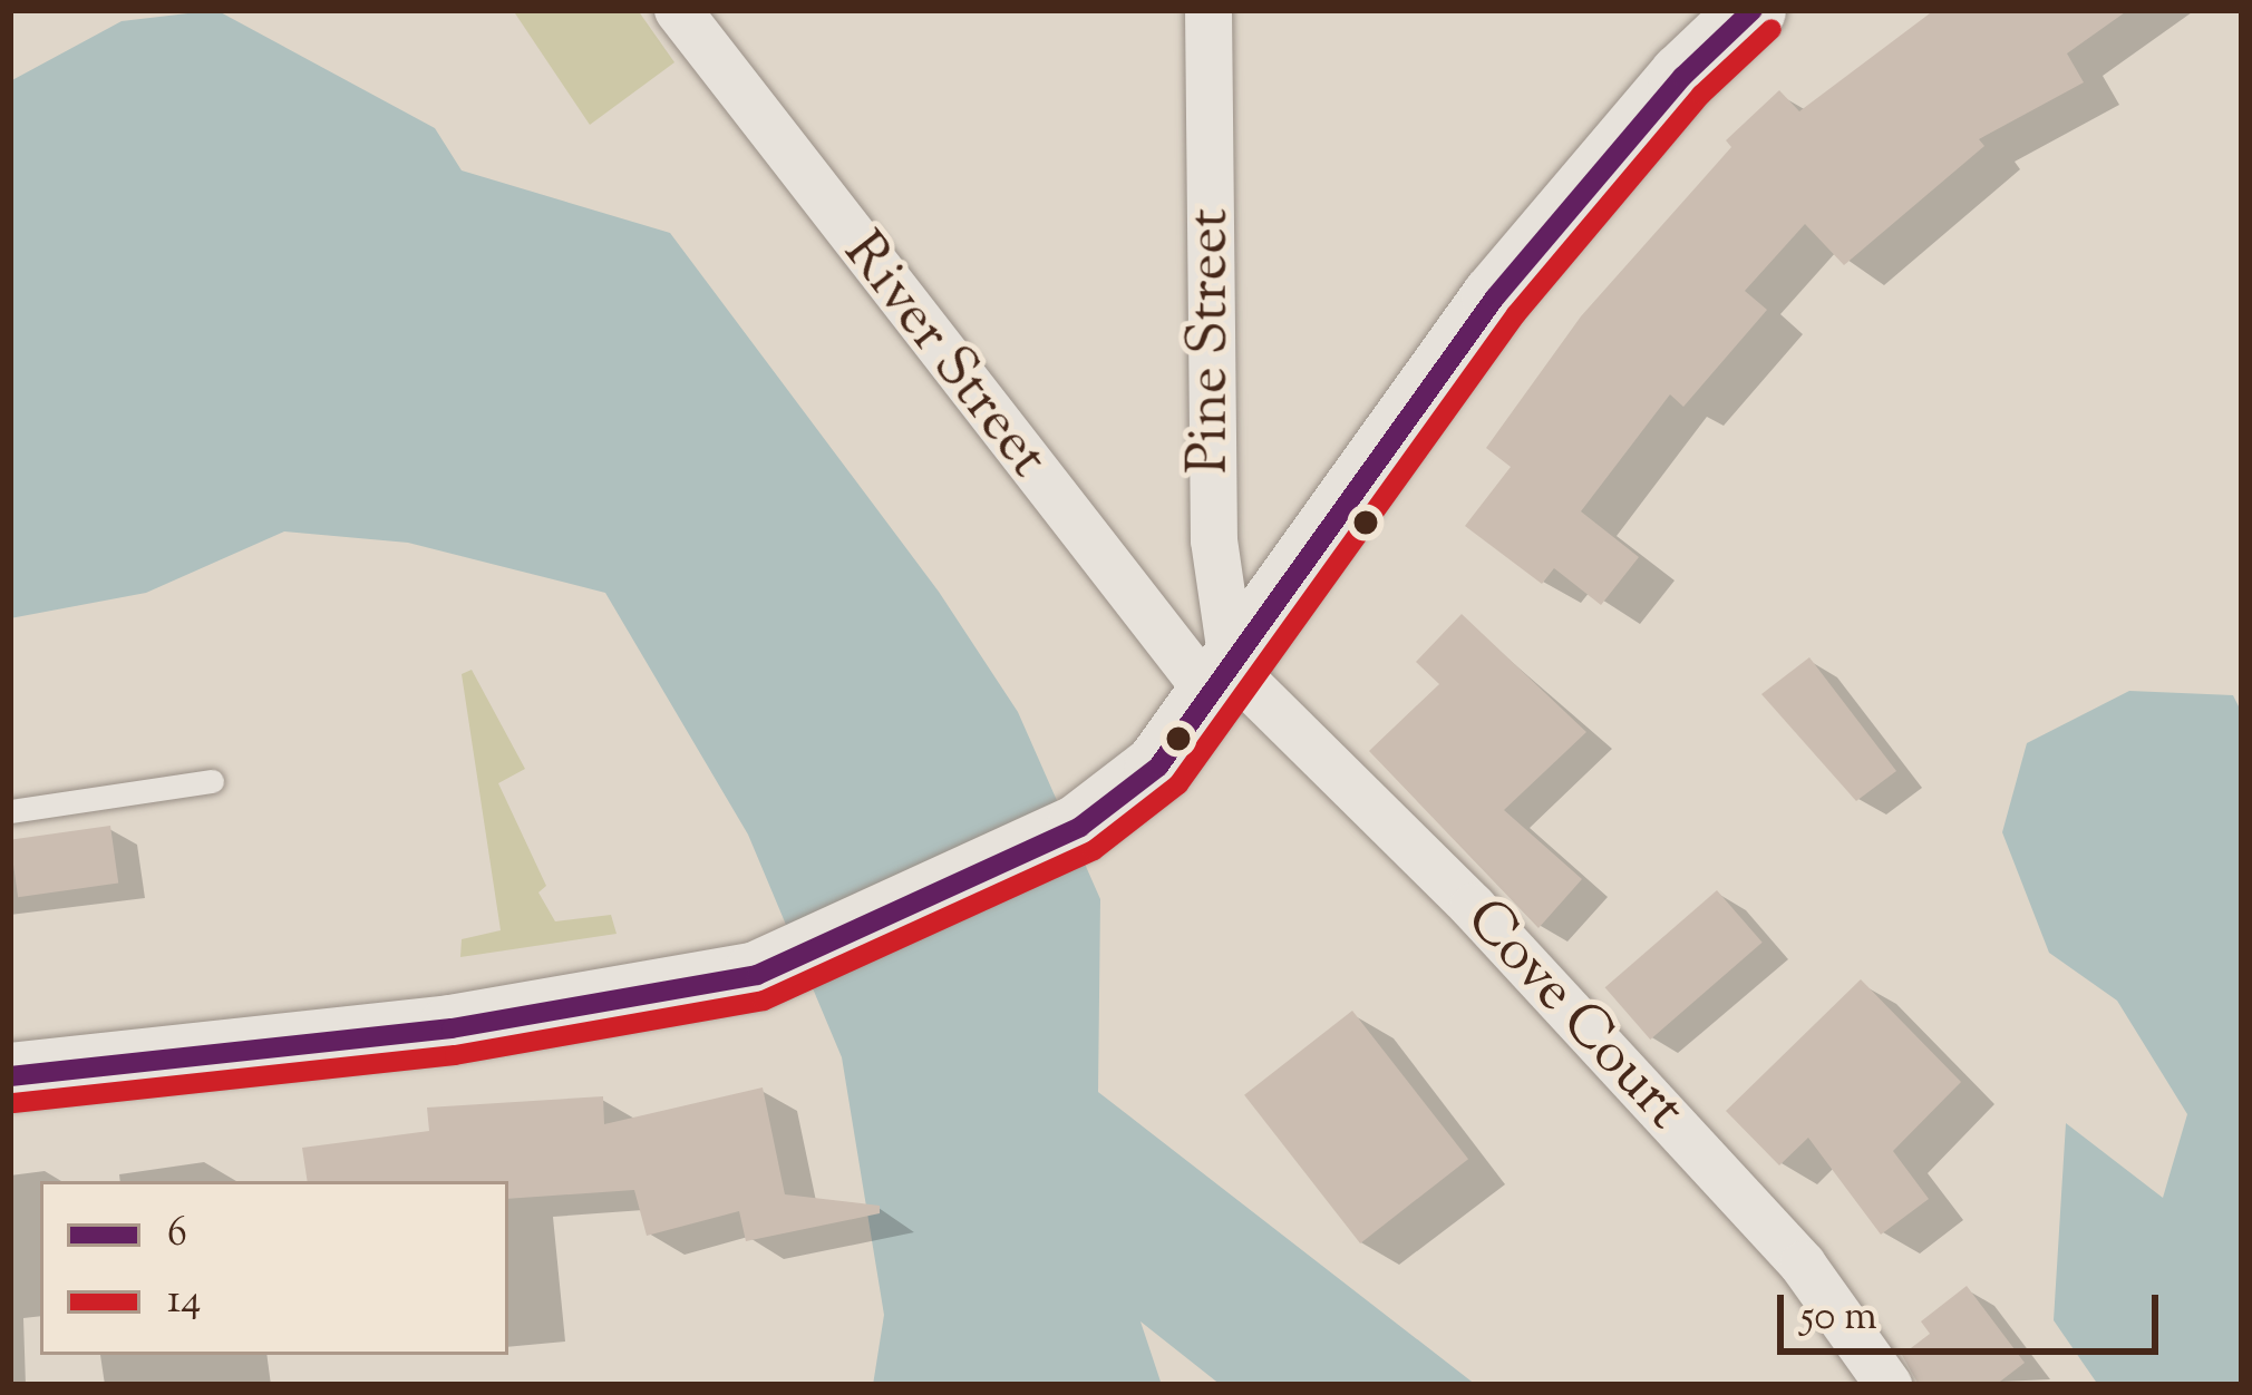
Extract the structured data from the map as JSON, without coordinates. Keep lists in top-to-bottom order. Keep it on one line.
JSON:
{"streets":{"street":["Pine Street","River Street","Cove Court"]},"crossings":[["Pine Street","River Street"],["Pine Street","Cove Court"],["River Street","Cove Court"]],"lines":["transit line 6","transit line 14"],"legend":["6","14"],"scale_bar":"50 m"}
